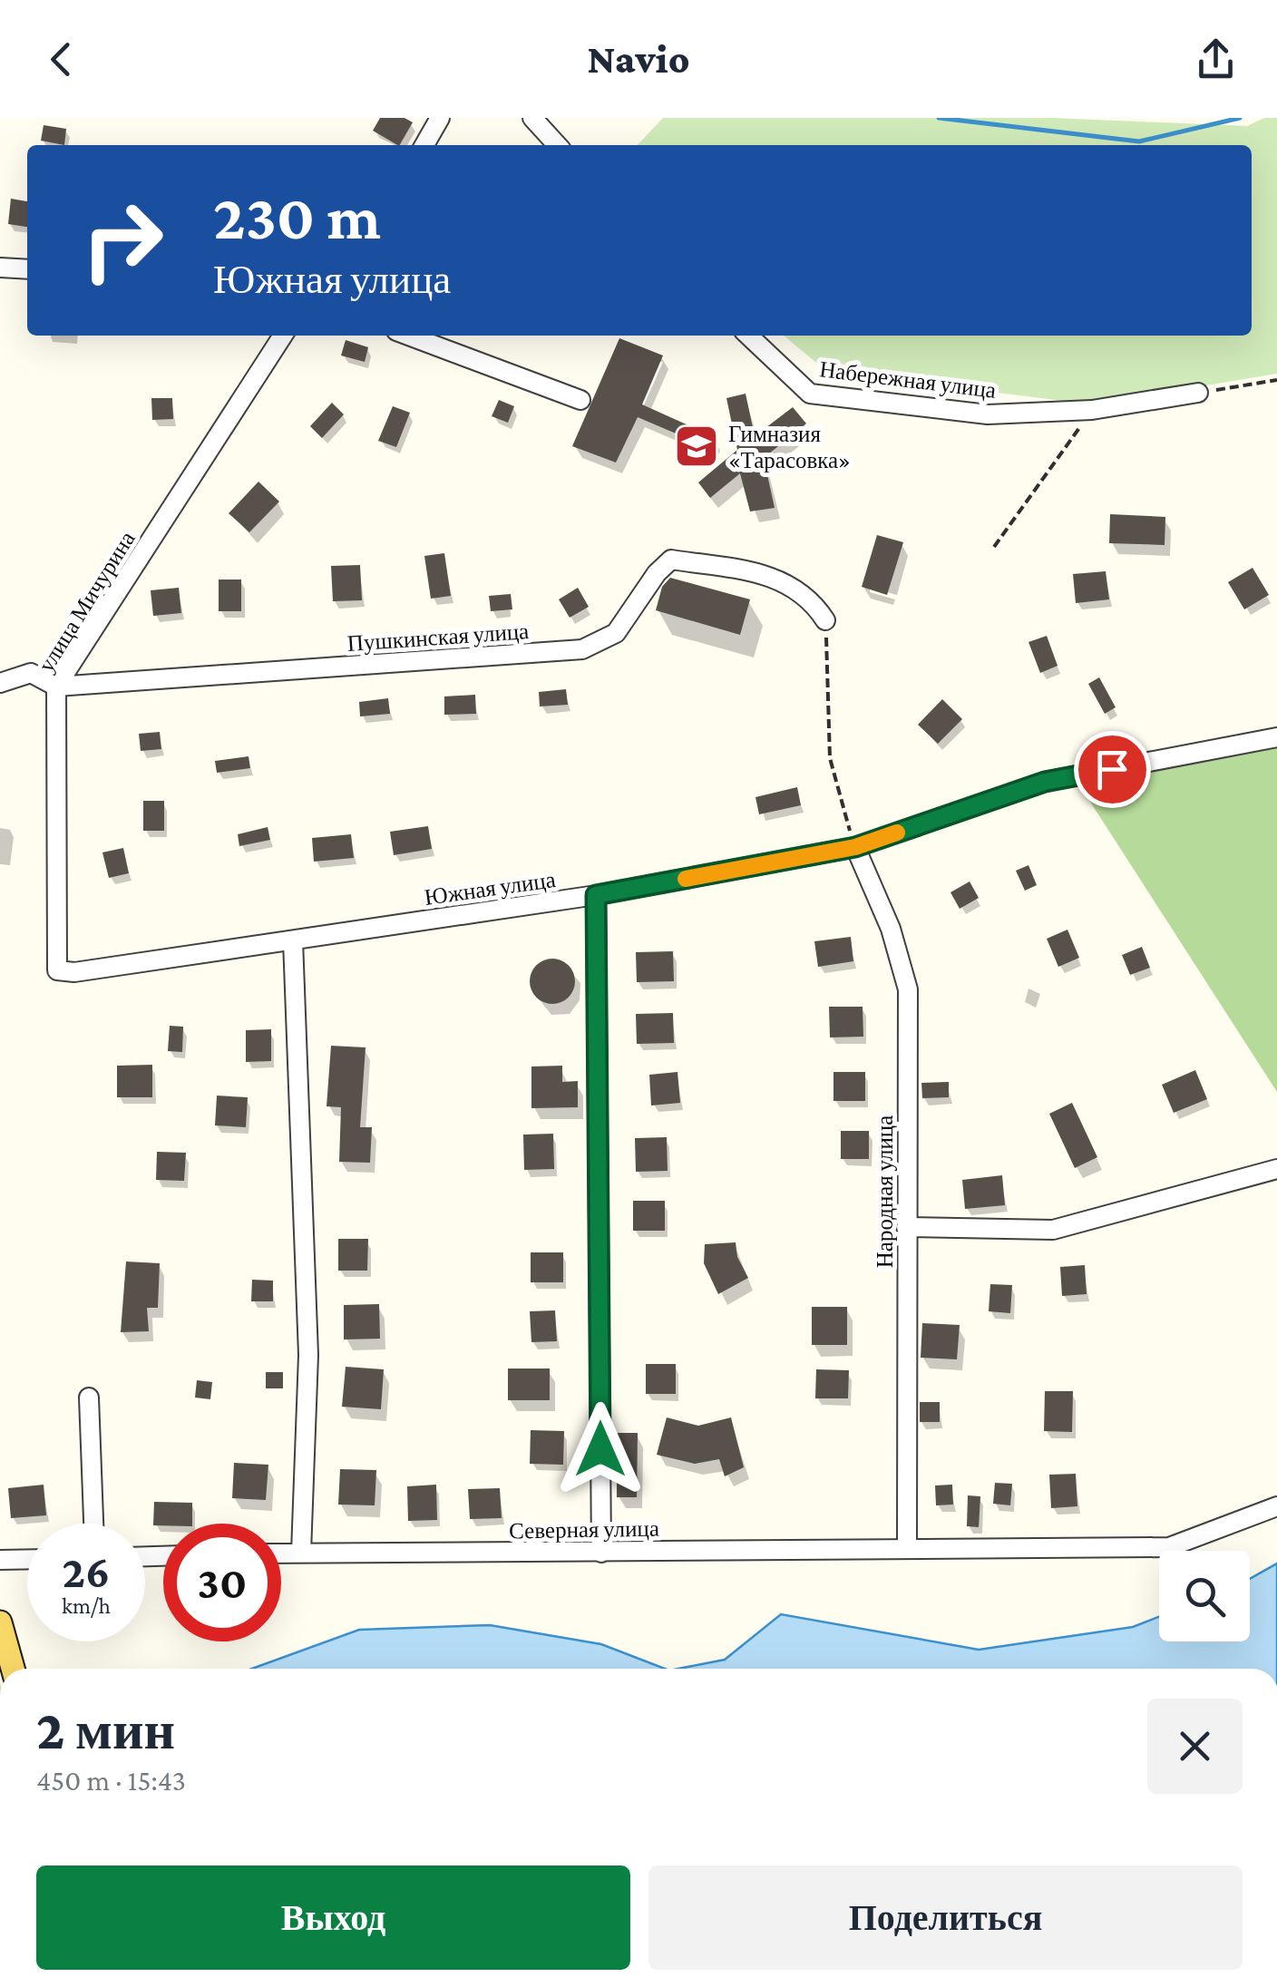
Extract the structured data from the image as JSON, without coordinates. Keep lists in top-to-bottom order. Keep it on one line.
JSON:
{"streets":{"street":["Набережная улица","улица Мичурина","Пушкинская улица","Южная улица","Народная улица","Северная улица"]},"crossings":[["улица Мичурина","Пушкинская улица"],["улица Мичурина","Южная улица"],["Южная улица","Народная улица"],["Народная улица","Северная улица"]],"places":{"school or university":["Гимназия «Тарасовка»"]},"page":{"header":"Navio","turn":["230 m","Южная улица"],"speed":"26 km/h","limit":"30","heading":["2 мин","450 m · 15:43"],"buttons":["Выход","Поделиться"]}}
